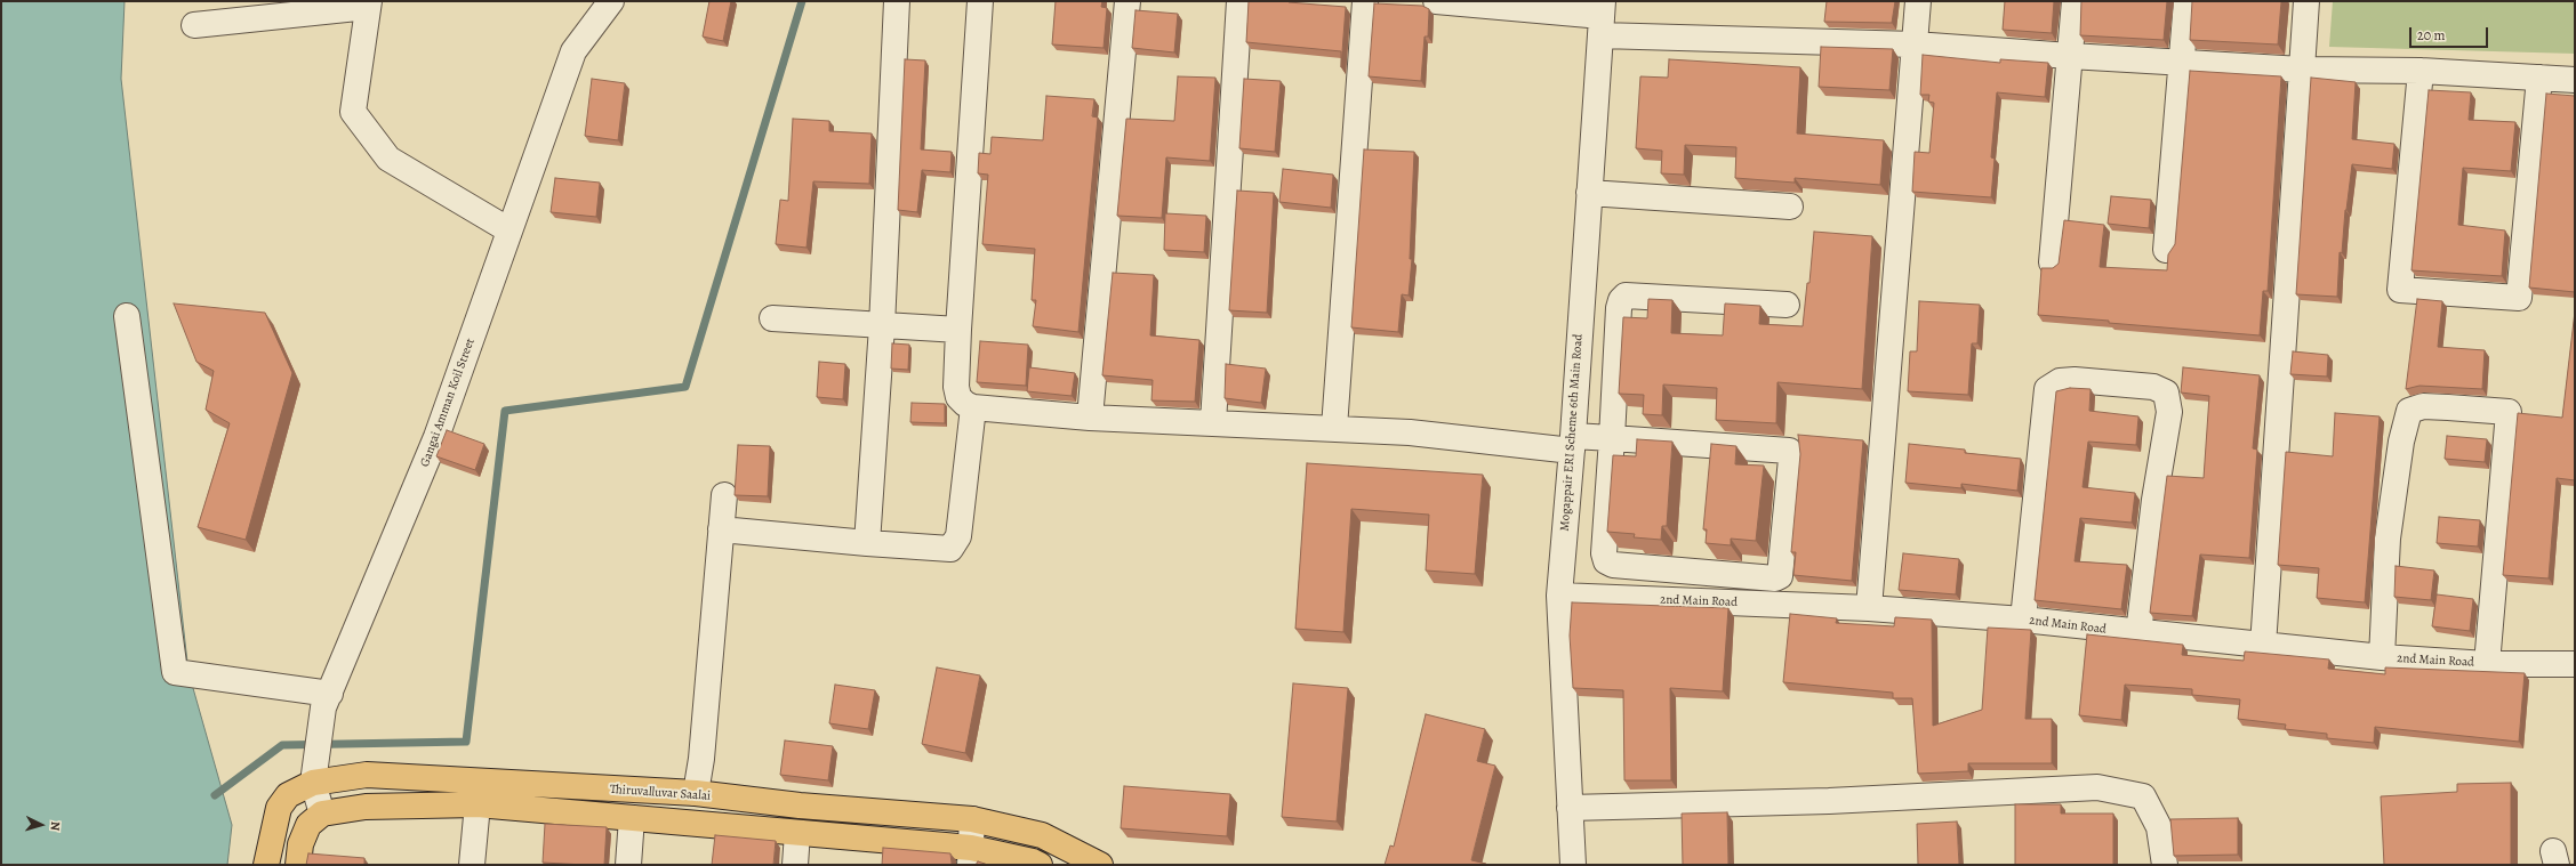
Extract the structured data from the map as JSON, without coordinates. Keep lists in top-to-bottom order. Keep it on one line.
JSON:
{"streets":{"main road":["Thiruvalluvar Saalai"],"street":["Gangai Amman Koil Street","Mogappair ERI Scheme 6th Main Road","2nd Main Road"]},"crossings":[["Gangai Amman Koil Street","Thiruvalluvar Saalai"],["Mogappair ERI Scheme 6th Main Road","2nd Main Road"]],"scale_bar":"20 m","north":"right"}
